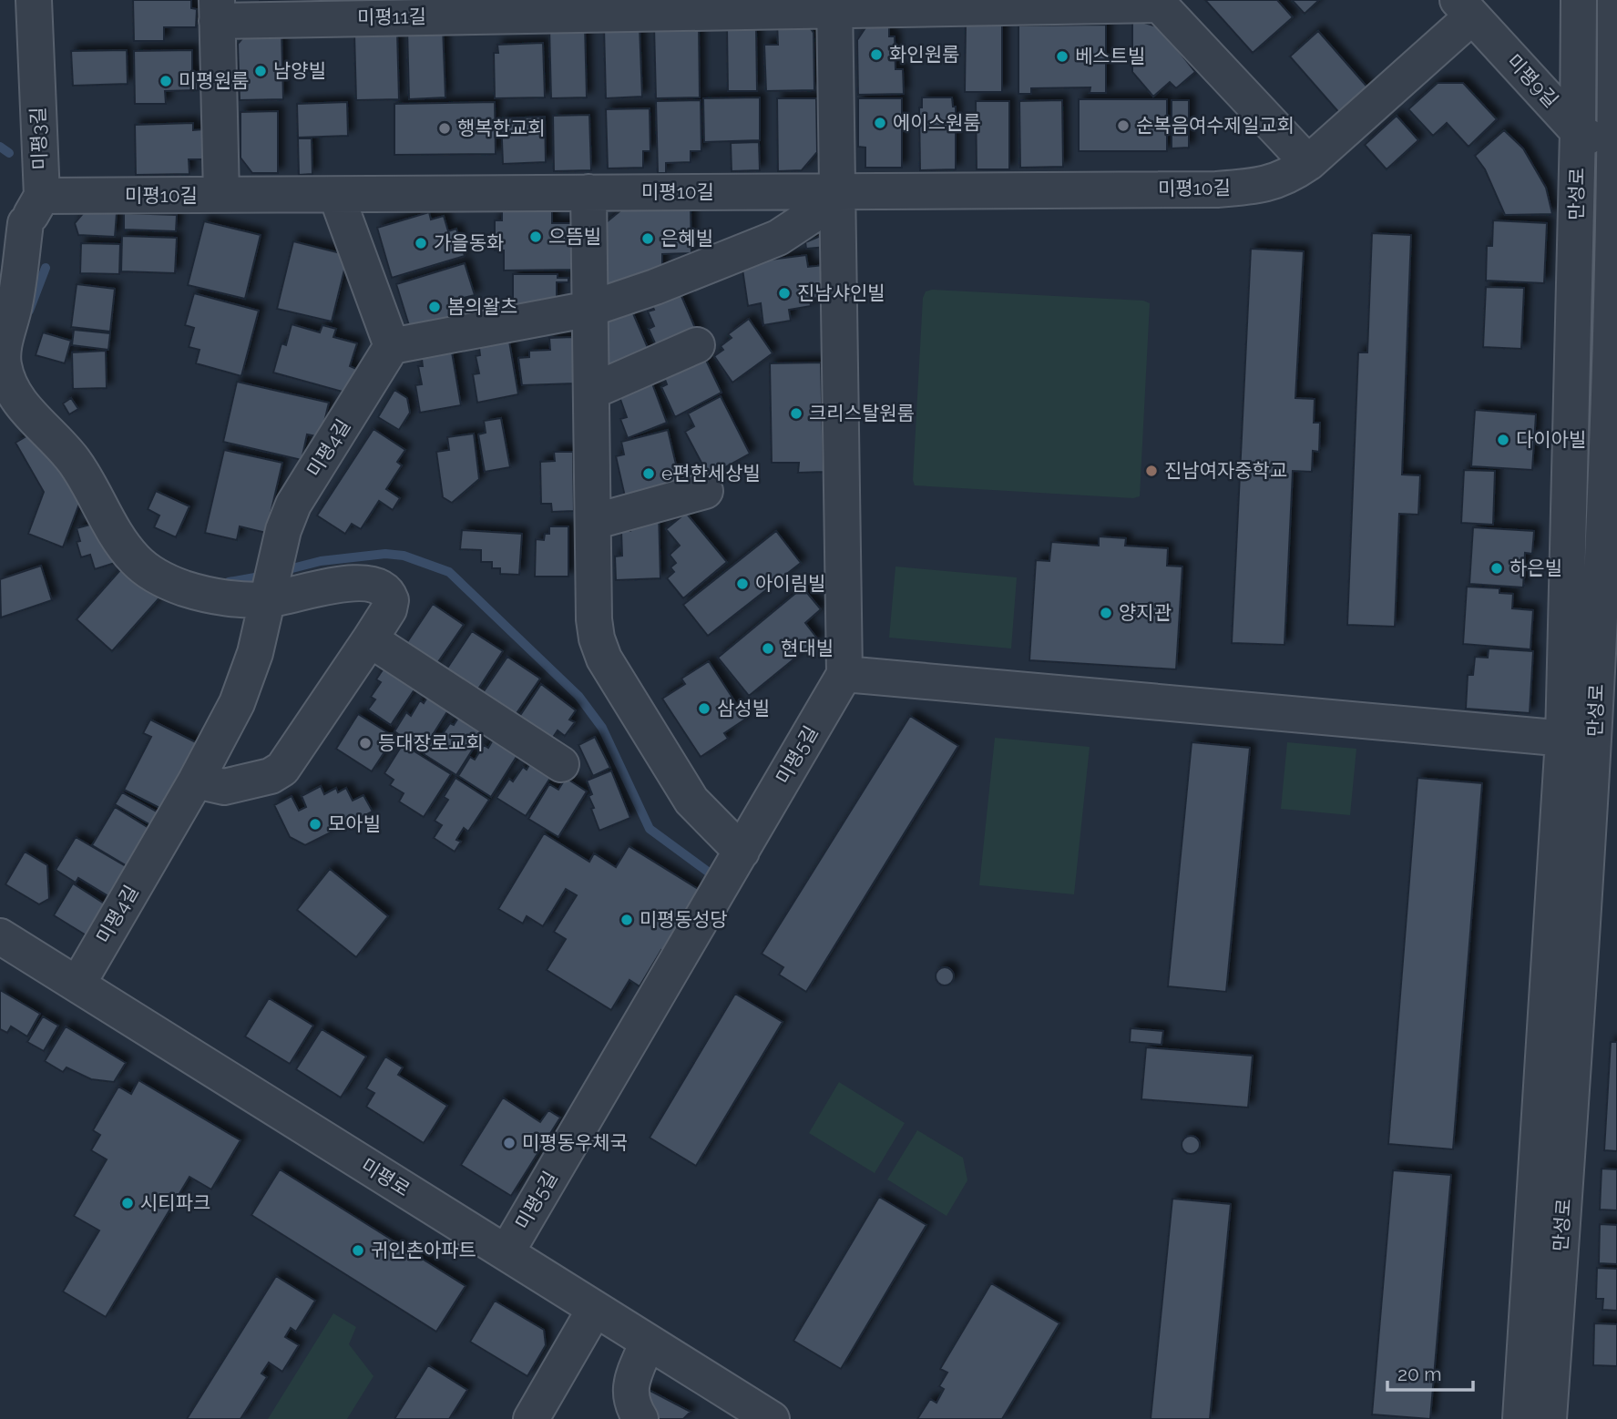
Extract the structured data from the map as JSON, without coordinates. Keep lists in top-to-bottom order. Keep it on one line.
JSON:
{"streets":{"street":["미평11길","미평9길","미평3길","미평10길","만성로","미평4길","미평5길","미평로"]},"crossings":[["미평11길","미평10길"],["미평9길","미평10길"],["미평9길","만성로"],["미평3길","미평10길"],["미평3길","미평4길"],["미평4길","미평로"],["미평5길","미평로"]],"places":["화인원룸","베스트빌","남양빌","미평원룸","에이스원룸","순복음여수제일교회","행복한교회","으뜸빌","은혜빌","가을동화","진남샤인빌","봄의왈츠","크리스탈원룸","다이아빌","진남여자중학교","e편한세상빌","하은빌","아이림빌","양지관","현대빌","삼성빌","등대장로교회","모아빌","미평동성당","미평동우체국","시티파크","귀인촌아파트"],"scale_bar":"20 m"}
